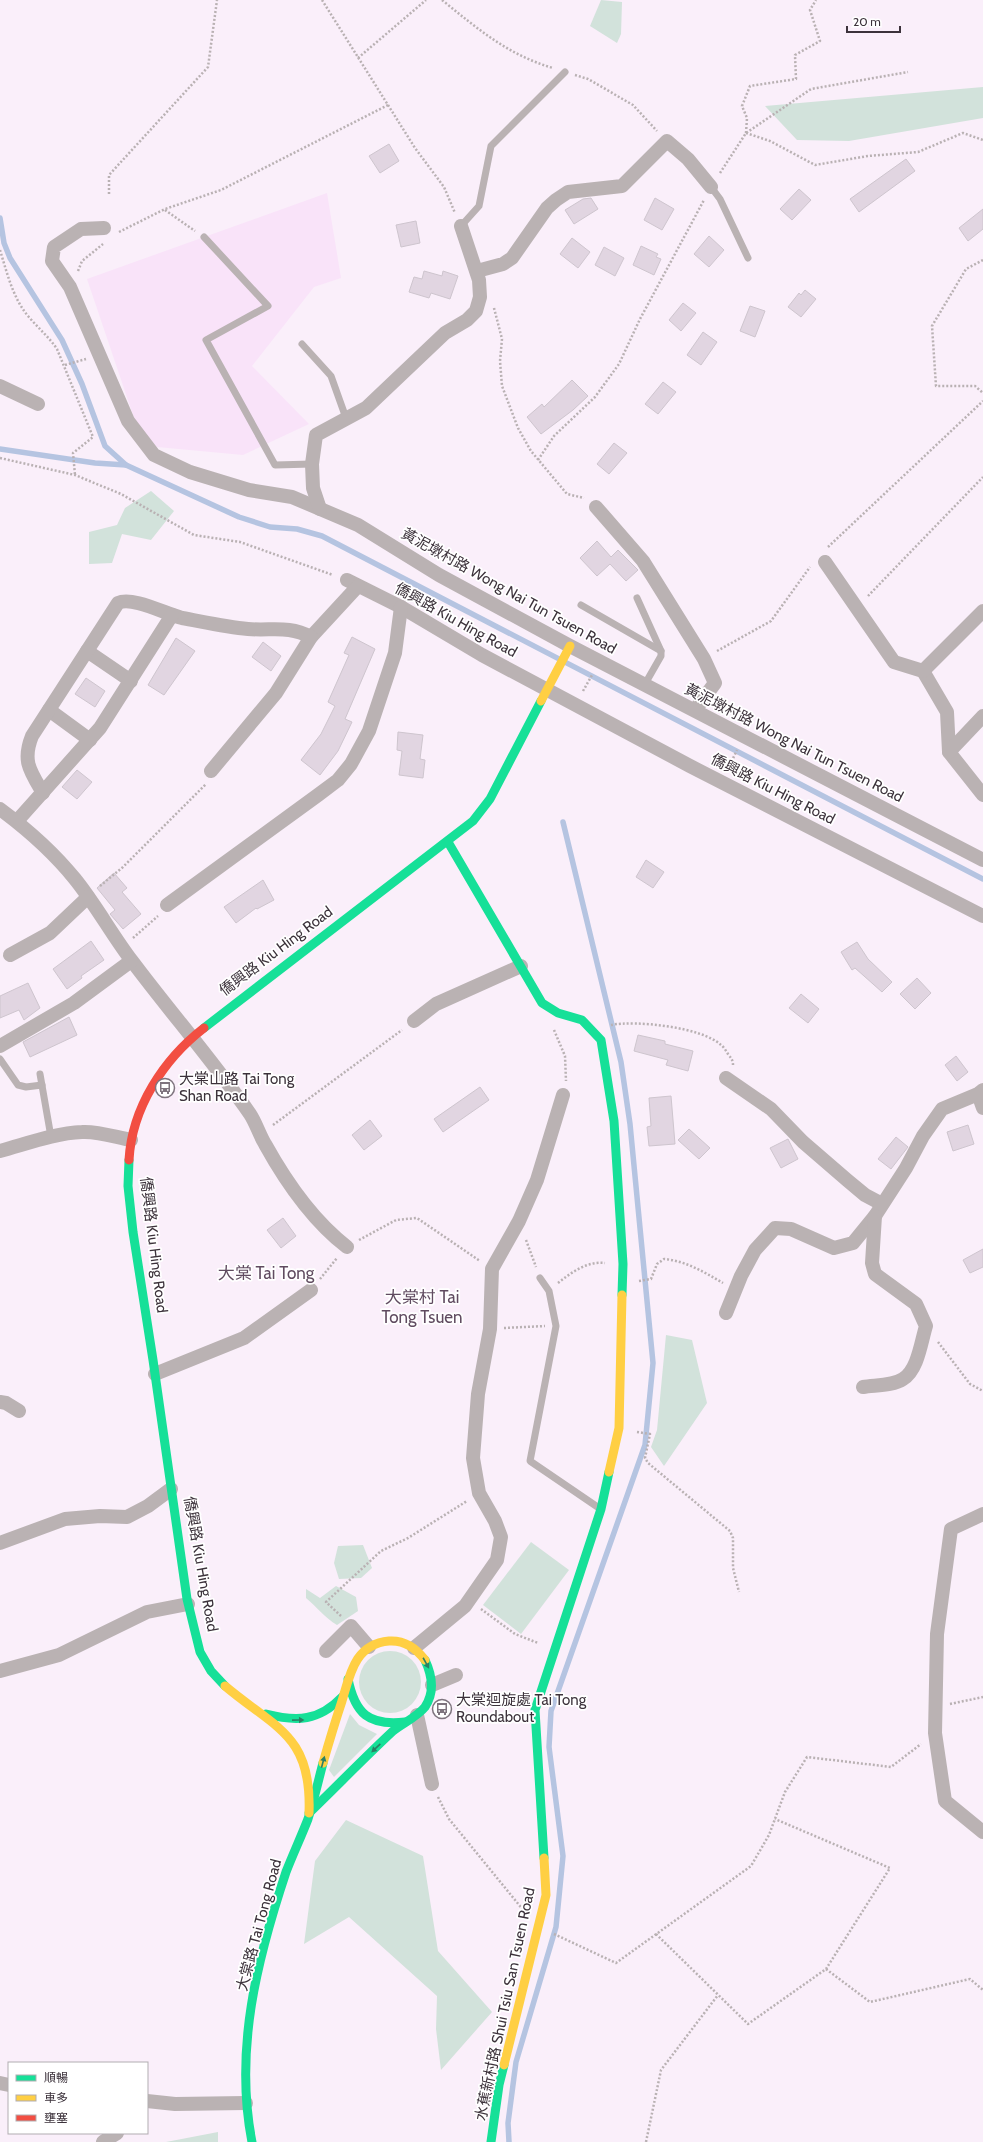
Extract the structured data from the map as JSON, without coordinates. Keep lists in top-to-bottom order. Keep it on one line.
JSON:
{"streets":{"street":["黃泥墩村路 Wong Nai Tun Tsuen Road","僑興路 Kiu Hing Road","大棠路 Tai Tong Road","水蕉新村路 Shui Tsiu San Tsuen Road"]},"crossings":[["黃泥墩村路 Wong Nai Tun Tsuen Road","僑興路 Kiu Hing Road"],["僑興路 Kiu Hing Road","大棠路 Tai Tong Road"],["僑興路 Kiu Hing Road","水蕉新村路 Shui Tsiu San Tsuen Road"]],"districts":["大棠 Tai Tong","大棠村 Tai Tong Tsuen"],"places":{"bus stop":["大棠山路 Tai Tong Shan Road","大棠迴旋處 Tai Tong Roundabout"]},"legend":["順暢","車多","壅塞"],"scale_bar":"20 m"}
